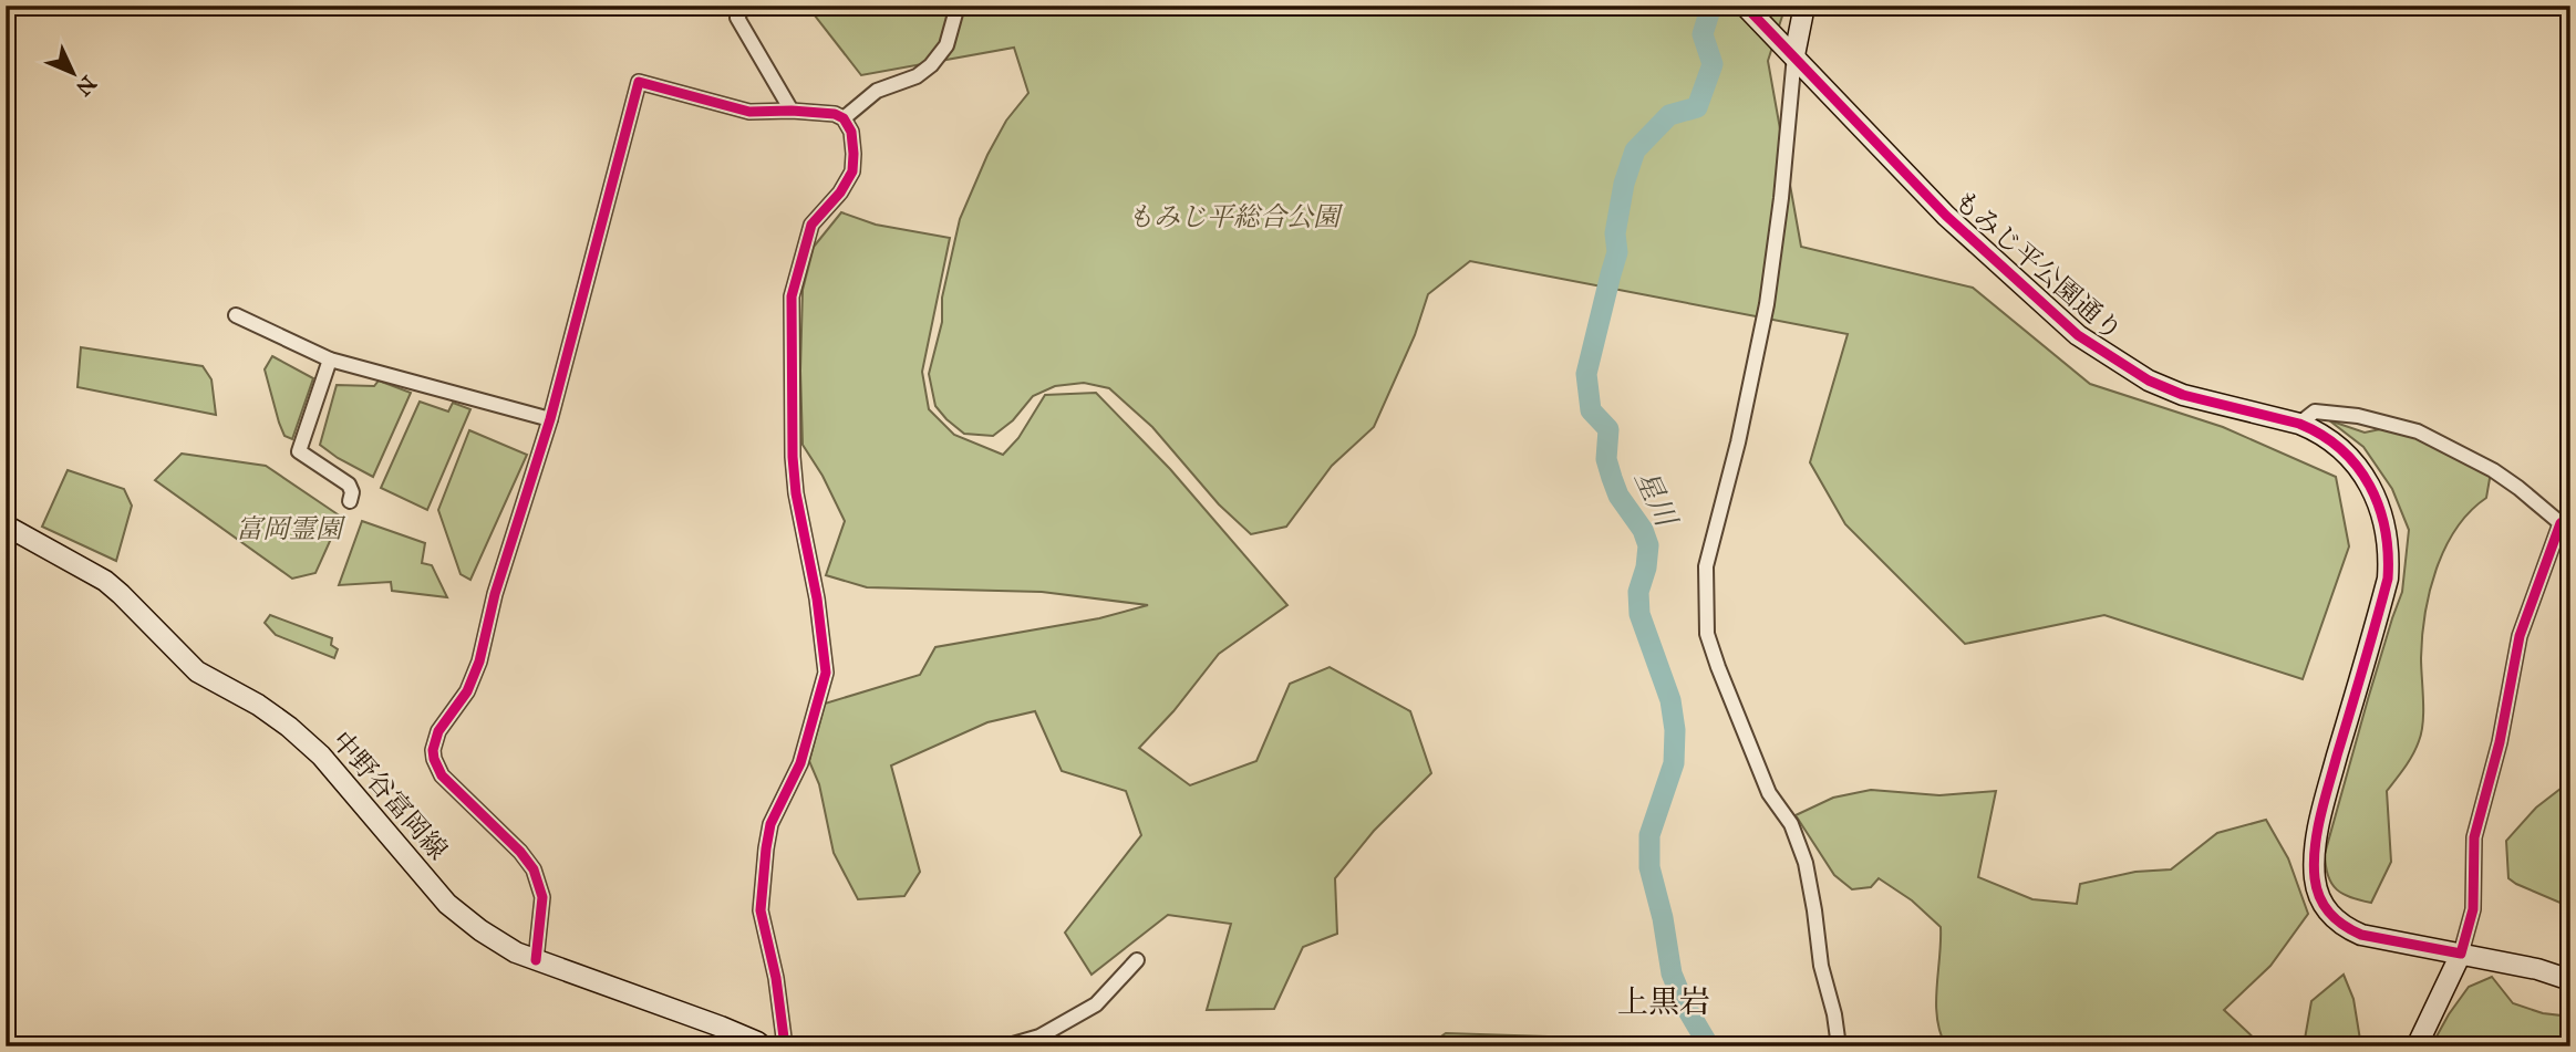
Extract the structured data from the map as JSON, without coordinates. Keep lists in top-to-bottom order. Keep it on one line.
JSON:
{"streets":{"street":["もみじ平公園通り","中野谷富岡線"]},"districts":["上黒岩"],"water":["星川"],"parks":["もみじ平総合公園","富岡霊園"],"north":"bottom right"}
